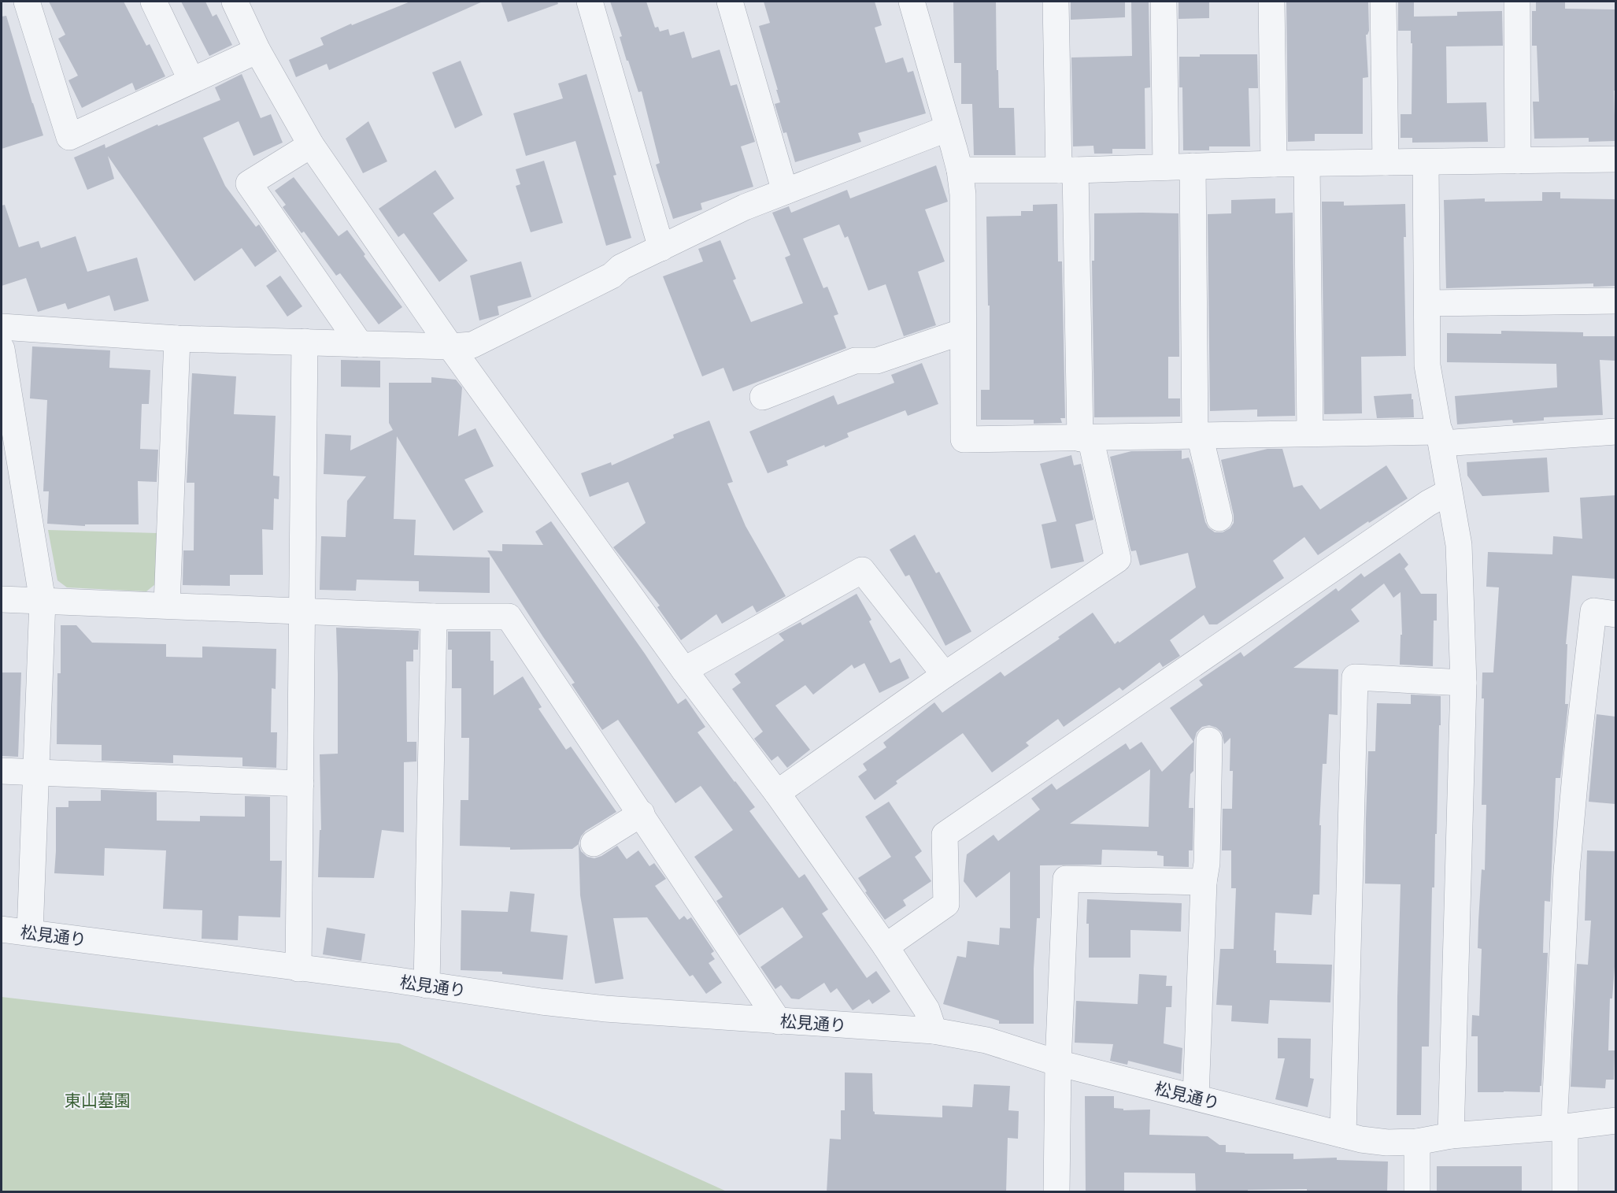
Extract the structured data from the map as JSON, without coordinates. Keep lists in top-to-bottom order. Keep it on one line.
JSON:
{"streets":{"street":["松見通り"]},"parks":["東山墓園"]}
